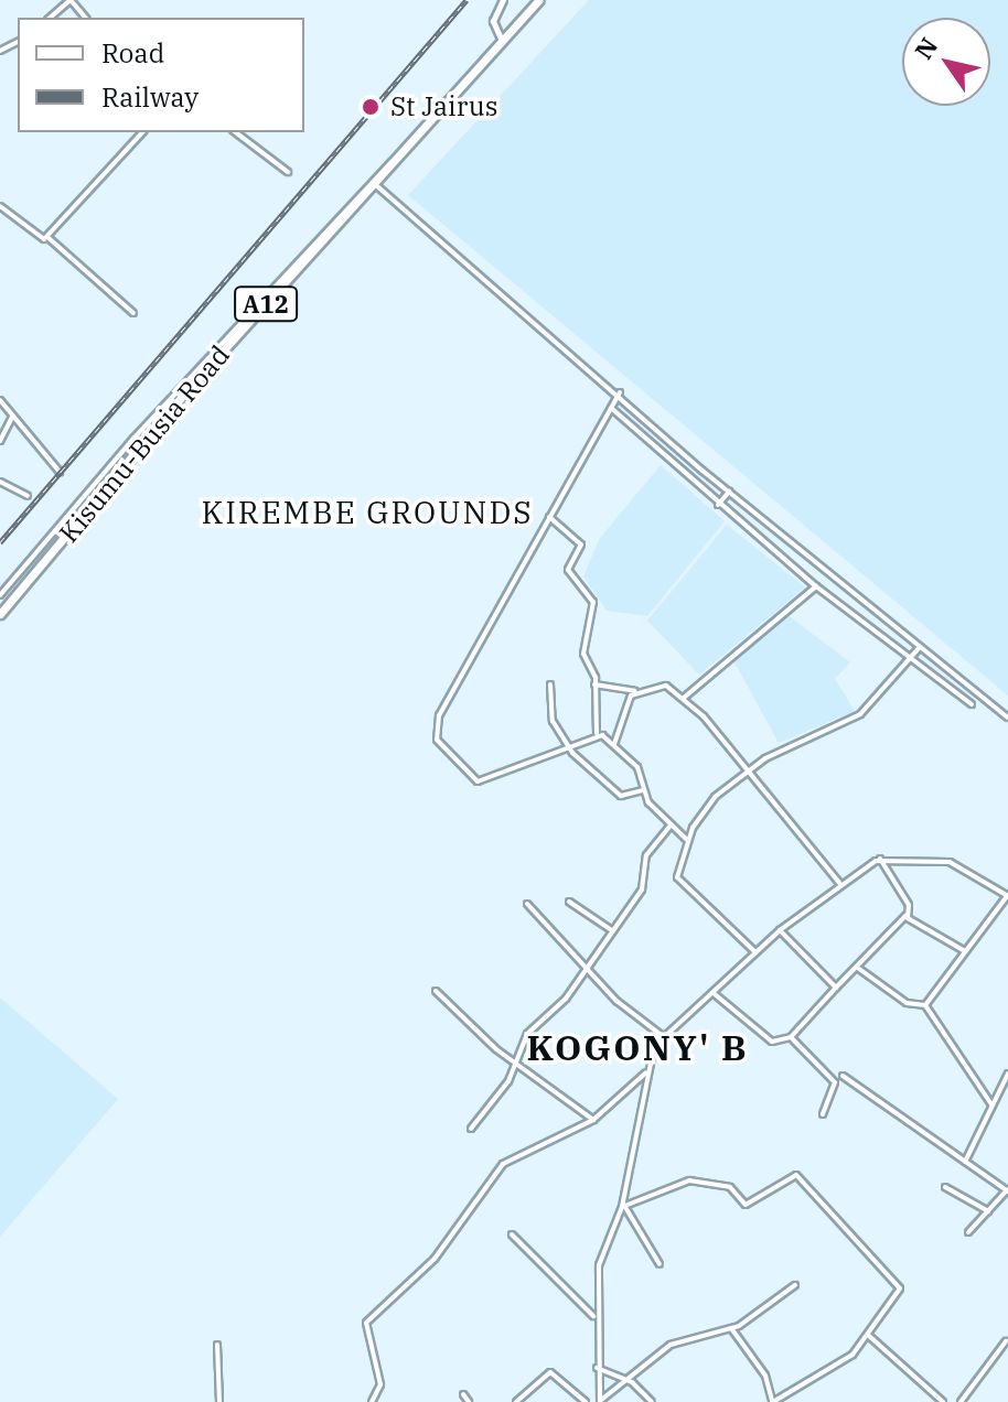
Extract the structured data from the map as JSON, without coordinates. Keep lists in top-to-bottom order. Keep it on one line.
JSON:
{"streets":{"highway":["A12","Kisumu-Busia Road"]},"districts":["KIREMBE GROUNDS","KOGONY' B"],"places":["St Jairus"],"legend":["Road","Railway"],"north":"top left"}
